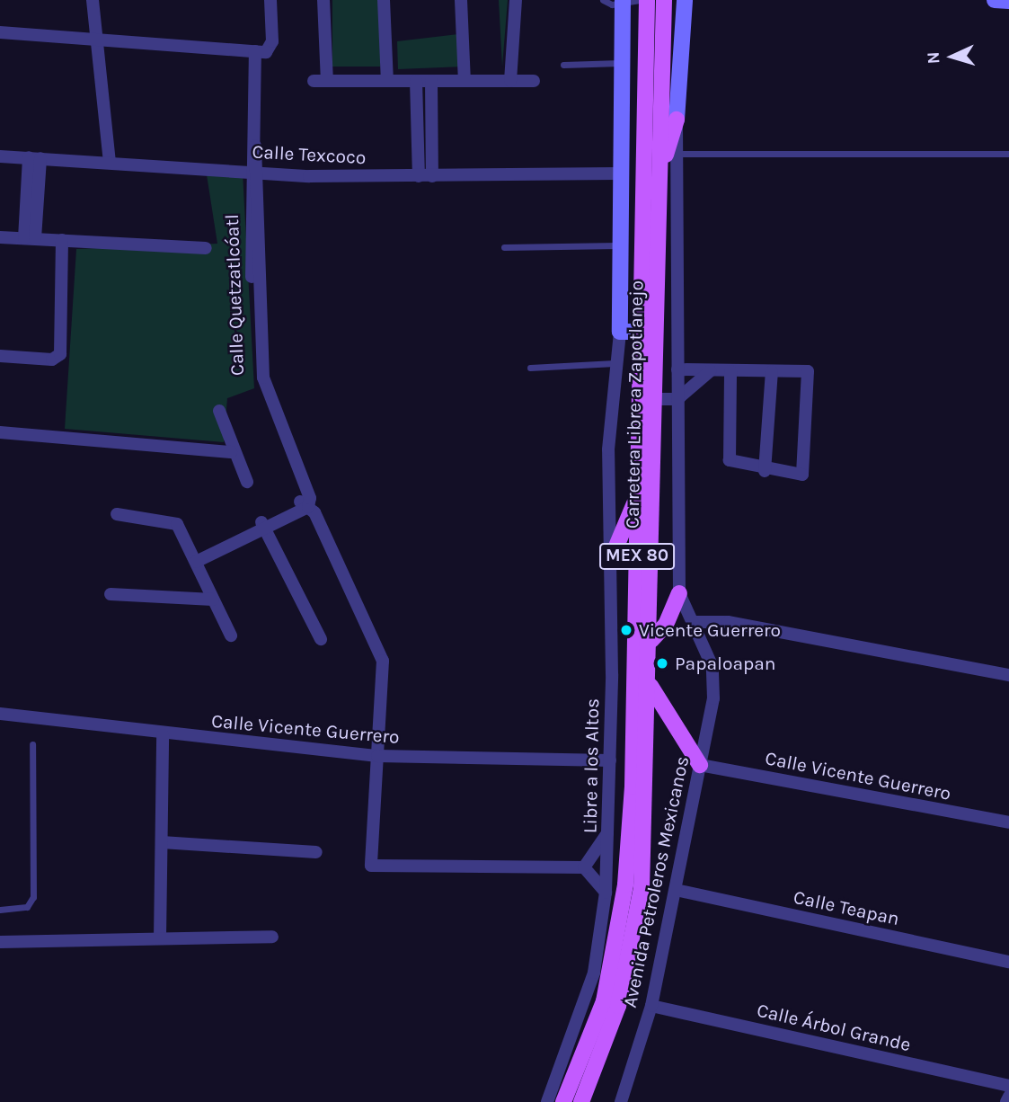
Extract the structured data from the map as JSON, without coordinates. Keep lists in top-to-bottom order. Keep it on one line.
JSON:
{"streets":{"main road":["Carretera Libre a Zapotlanejo","MEX 80"],"street":["Calle Texcoco","Calle Quetzatlcóatl","Calle Vicente Guerrero","Libre a los Altos","Avenida Petroleros Mexicanos","Calle Teapan","Calle Árbol Grande"]},"crossings":[["Calle Texcoco","Calle Quetzatlcóatl"],["Calle Texcoco","Carretera Libre a Zapotlanejo"],["Calle Quetzatlcóatl","Calle Vicente Guerrero"],["Carretera Libre a Zapotlanejo","Libre a los Altos"],["Calle Vicente Guerrero","Libre a los Altos"],["Calle Vicente Guerrero","Avenida Petroleros Mexicanos"],["Avenida Petroleros Mexicanos","Calle Teapan"],["Avenida Petroleros Mexicanos","Calle Árbol Grande"]],"places":["Vicente Guerrero","Papaloapan"],"north":"left"}
